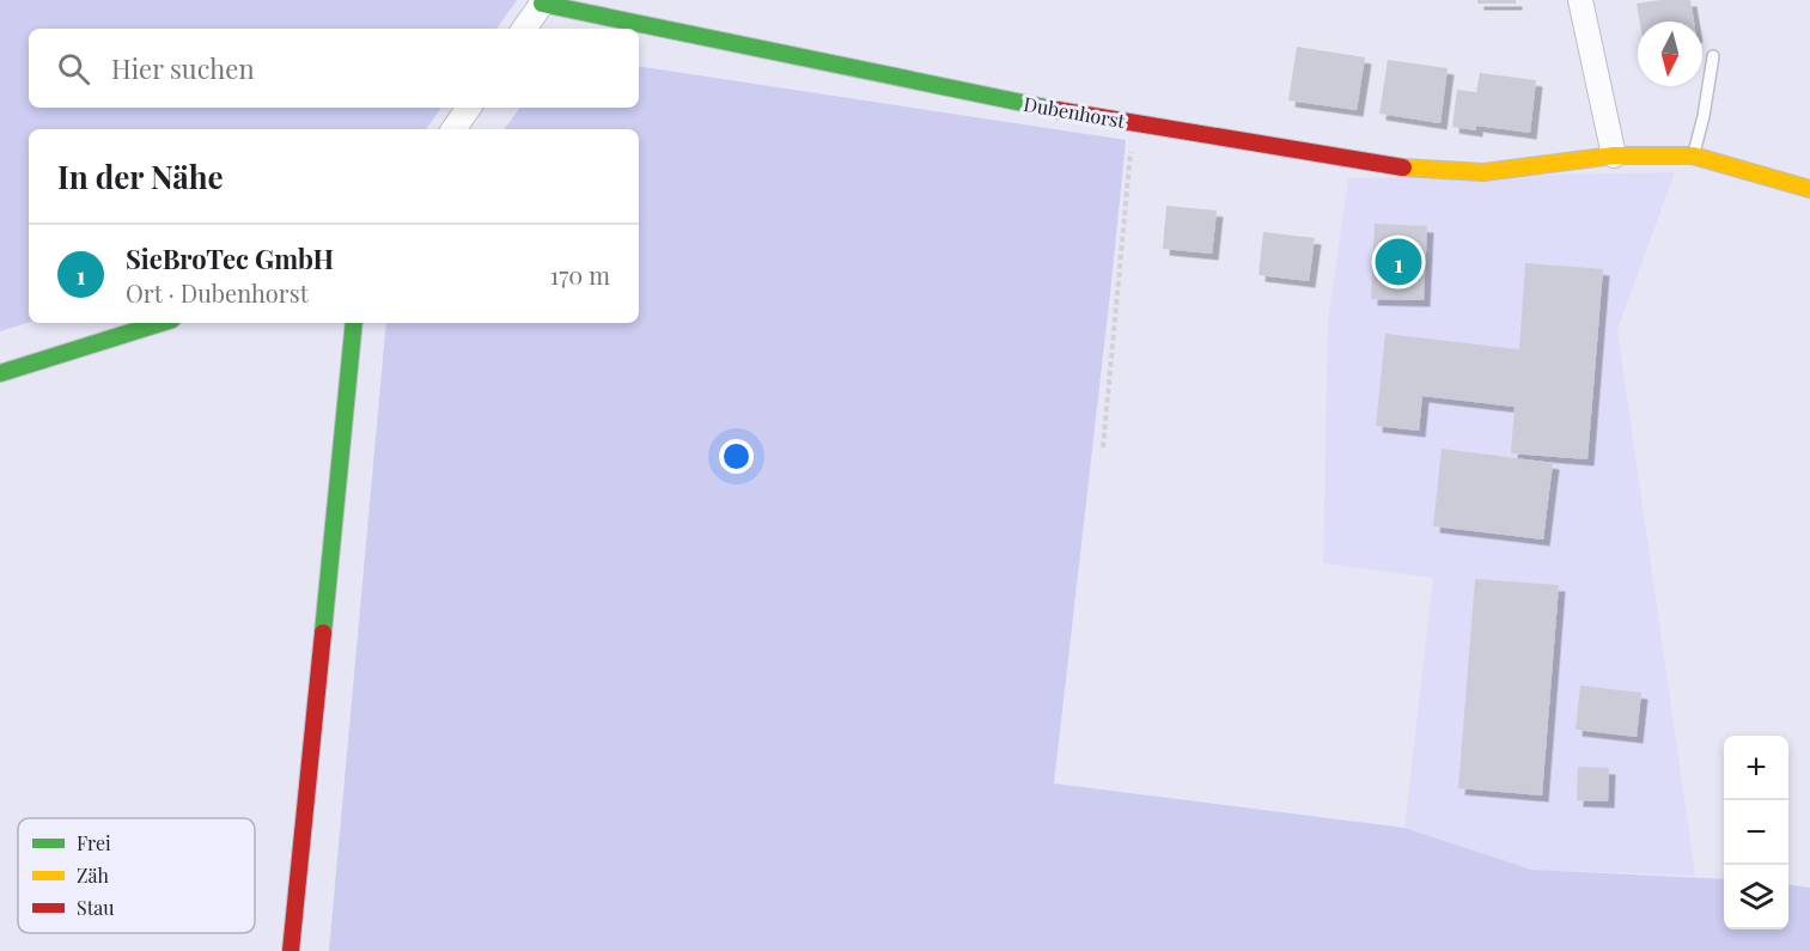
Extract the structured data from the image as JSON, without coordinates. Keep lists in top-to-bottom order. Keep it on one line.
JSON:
{"streets":{"street":["Dubenhorst"]},"legend":["Frei","Zäh","Stau"],"north":"bottom","page":{"search":"Hier suchen","heading":"In der Nähe","list":[{"mark":"1","name":"SieBroTec GmbH","note":"Ort · Dubenhorst","value":"170 m"}],"pins":"1","map_buttons":["+","−"]}}
